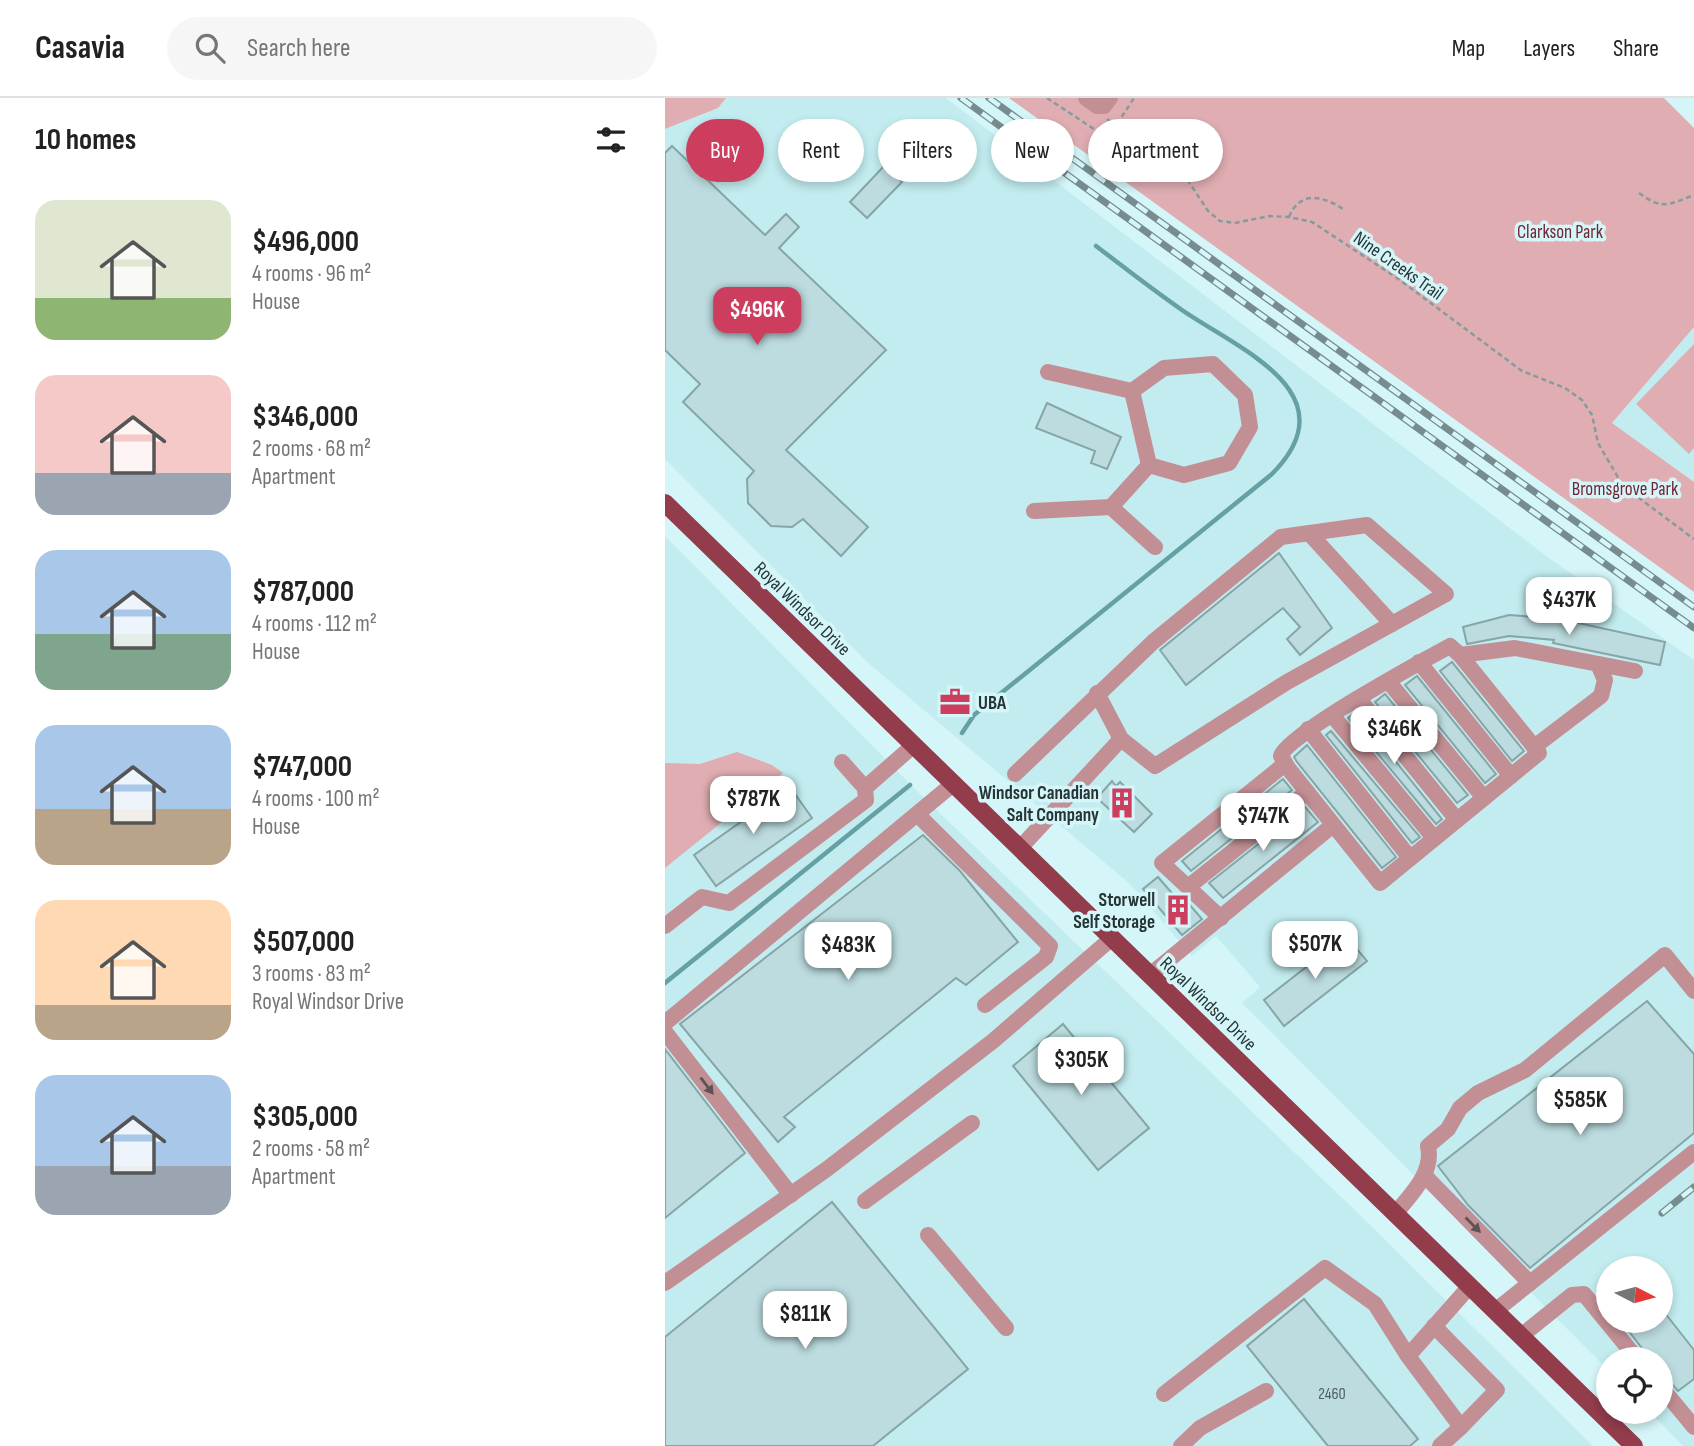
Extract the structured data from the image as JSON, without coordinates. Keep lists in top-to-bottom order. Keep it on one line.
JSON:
{"streets":{"main road":["Royal Windsor Drive"],"path":["Nine Creeks Trail"]},"parks":["Clarkson Park","Bromsgrove Park"],"places":{"office":["UBA"],"building":["Windsor Canadian Salt Company","Storwell Self Storage"]},"house_numbers":["2460"],"north":"right","page":{"header":"Casavia","search":"Search here","nav":["Map","Layers","Share"],"heading":"10 homes","chip":["Buy","Rent","Filters","New","Apartment"],"list":[{"name":"$496,000","note":"4 rooms · 96 m² · House"},{"name":"$346,000","note":"2 rooms · 68 m² · Apartment"},{"name":"$787,000","note":"4 rooms · 112 m² · House"},{"name":"$747,000","note":"4 rooms · 100 m² · House"},{"name":"$507,000","note":"3 rooms · 83 m² · Royal Windsor Drive"},{"name":"$305,000","note":"2 rooms · 58 m² · Apartment"}],"price":["$496K","$437K","$346K","$787K","$747K","$507K","$483K","$305K","$585K","$811K"]}}
